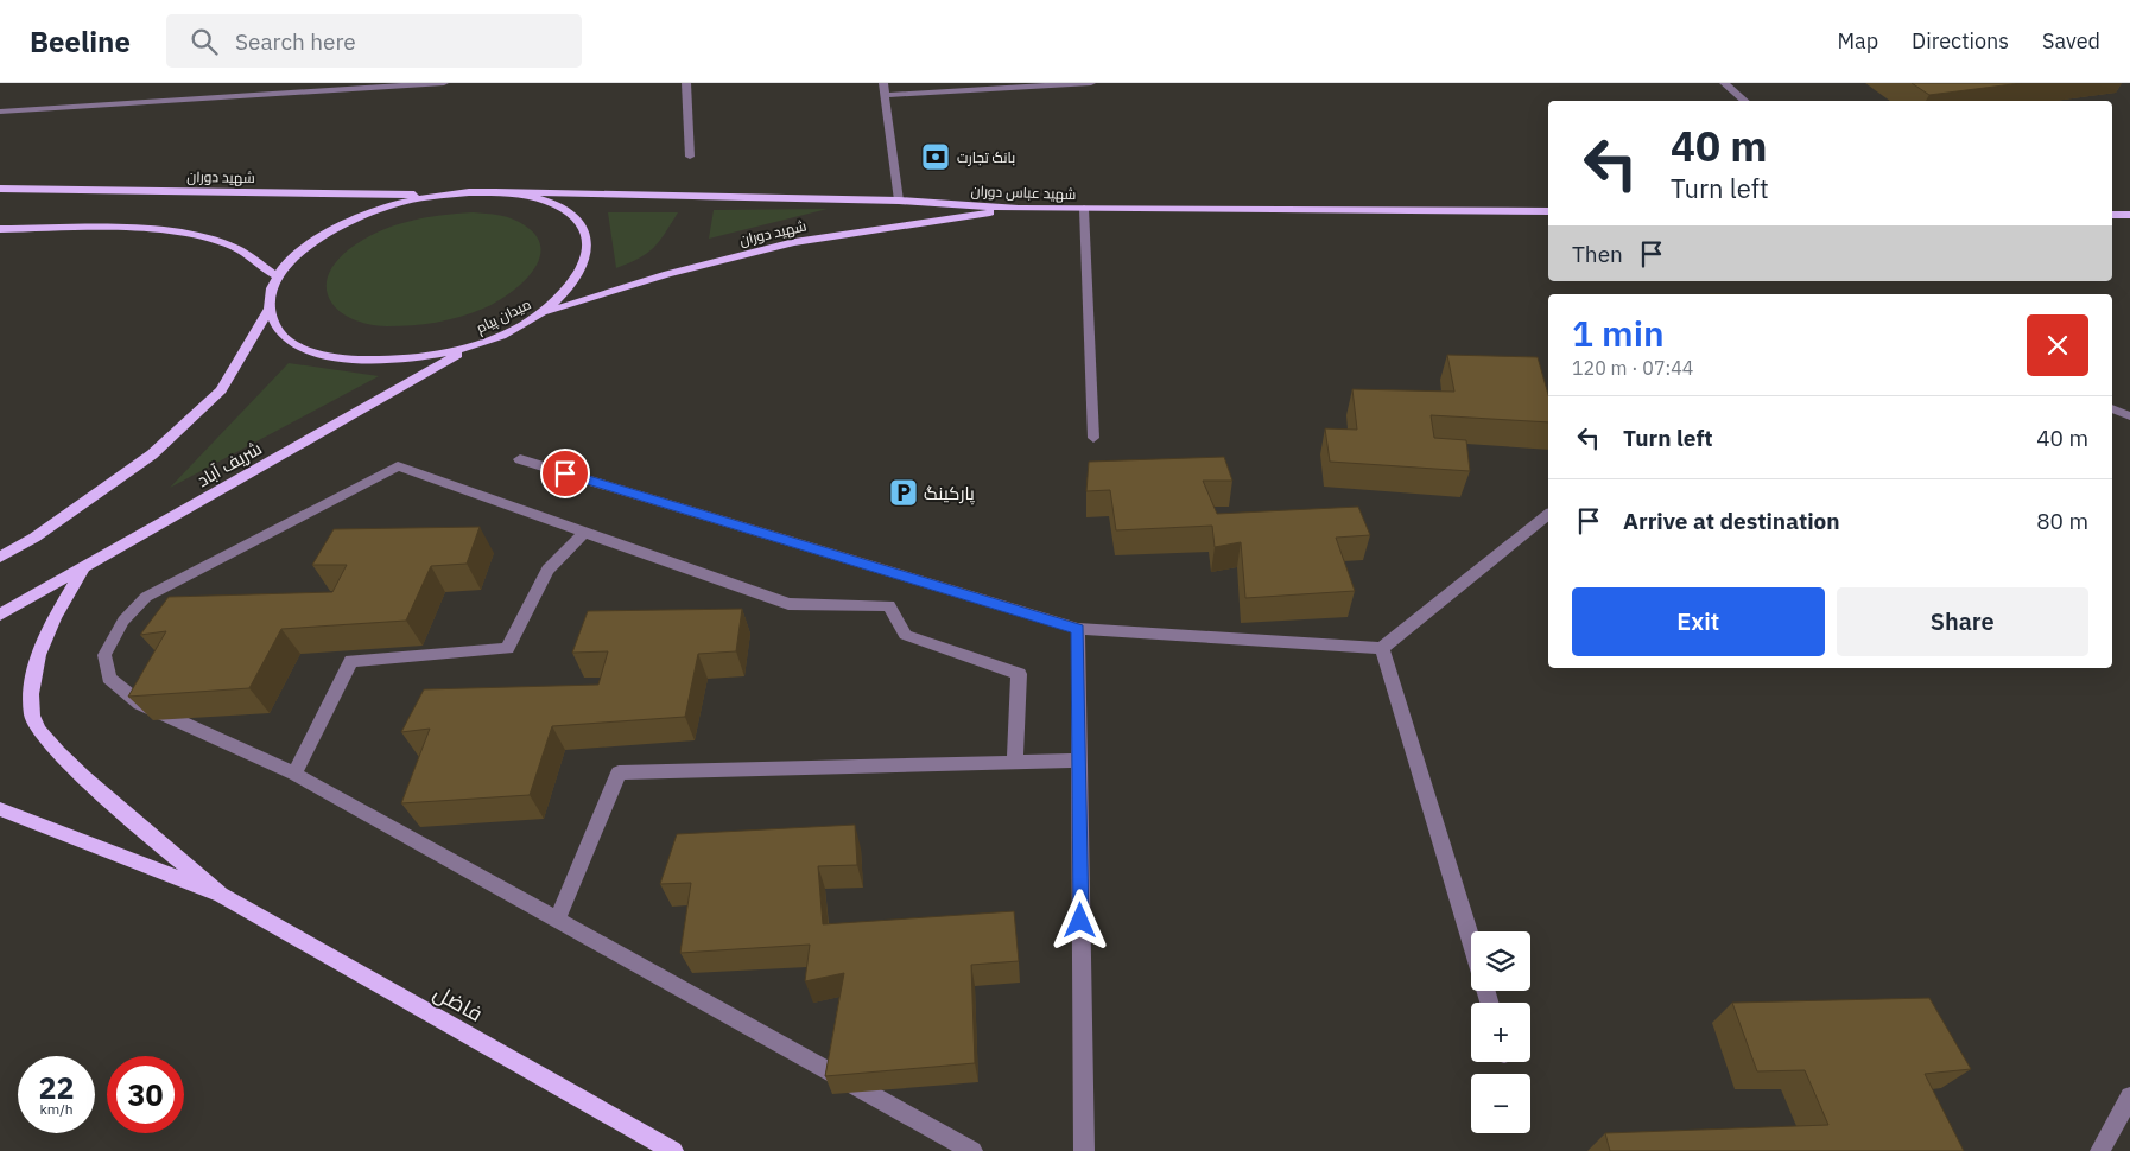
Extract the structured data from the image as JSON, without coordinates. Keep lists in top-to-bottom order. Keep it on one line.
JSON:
{"streets":{"main road":["شهید دوران","شهید عباس دوران","میدان پیام","شریف آباد","فاضل"]},"crossings":[["شهید دوران","شهید عباس دوران"],["شهید دوران","میدان پیام"],["شهید عباس دوران","میدان پیام"],["میدان پیام","شریف آباد"]],"places":{"bank":["بانک تجارت"],"parking":["پارکینگ"]},"page":{"header":"Beeline","search":"Search here","nav":["Map","Directions","Saved"],"turn":["40 m","Turn left"],"then":"Then","heading":["1 min","120 m · 07:44"],"list":[{"name":"Turn left","value":"40 m"},{"name":"Arrive at destination","value":"80 m"}],"buttons":["Exit","Share"],"map_buttons":["+","−"],"speed":"22 km/h","limit":"30"}}
